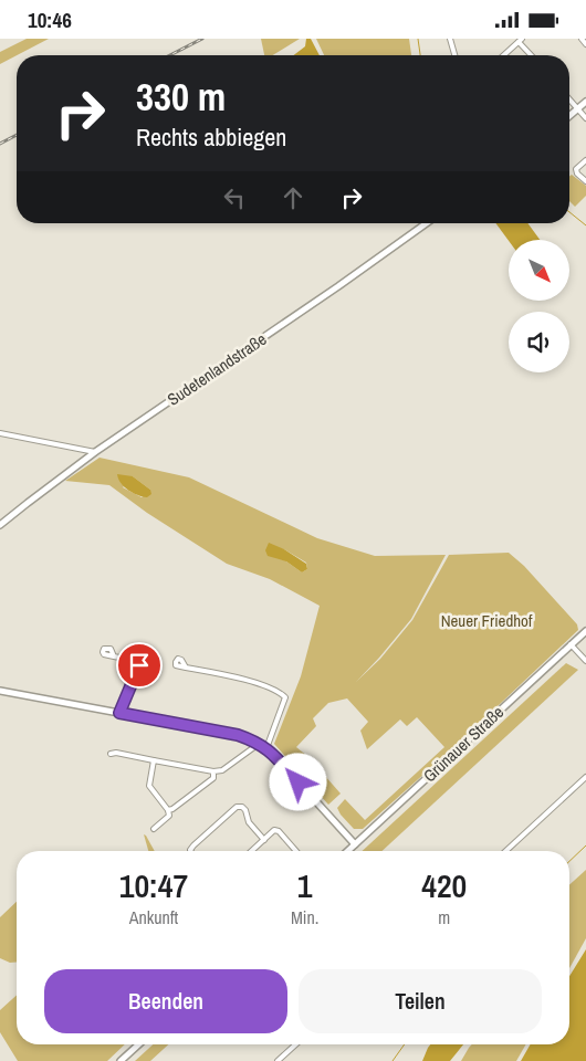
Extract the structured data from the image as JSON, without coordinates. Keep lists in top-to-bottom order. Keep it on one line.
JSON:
{"streets":{"street":["Sudetenlandstraße","Grünauer Straße"]},"parks":["Neuer Friedhof"],"north":"bottom right","page":{"status":"10:46","turn":["330 m","Rechts abbiegen"],"eta":["10:47","Ankunft","1","Min.","420","m"],"buttons":["Beenden","Teilen"]}}
